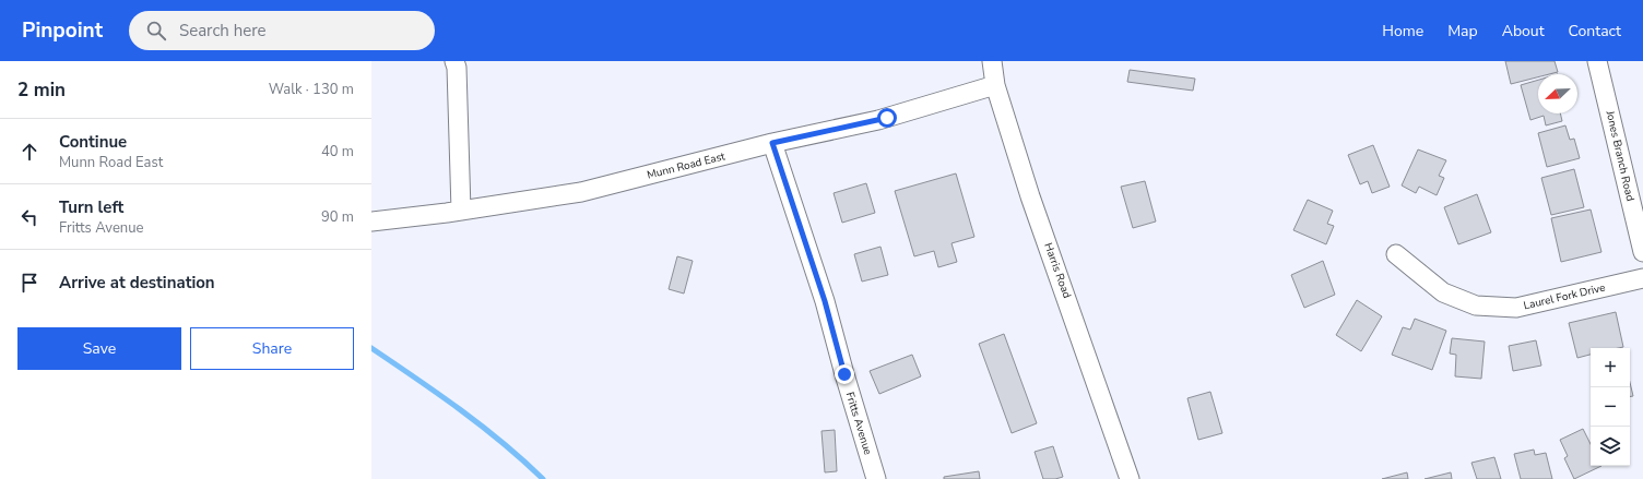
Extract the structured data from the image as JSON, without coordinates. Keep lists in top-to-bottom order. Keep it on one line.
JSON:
{"streets":{"street":["Jones Branch Road","Munn Road East","Harris Road","Laurel Fork Drive","Fritts Avenue"]},"crossings":[["Munn Road East","Harris Road"],["Munn Road East","Fritts Avenue"]],"north":"bottom left","page":{"header":"Pinpoint","search":"Search here","nav":["Home","Map","About","Contact"],"heading":["2 min","Walk · 130 m"],"list":[["Continue","Munn Road East","40 m"],["Turn left","Fritts Avenue","90 m"],"Arrive at destination"],"buttons":["Save","Share"],"map_buttons":["+","−"]}}
